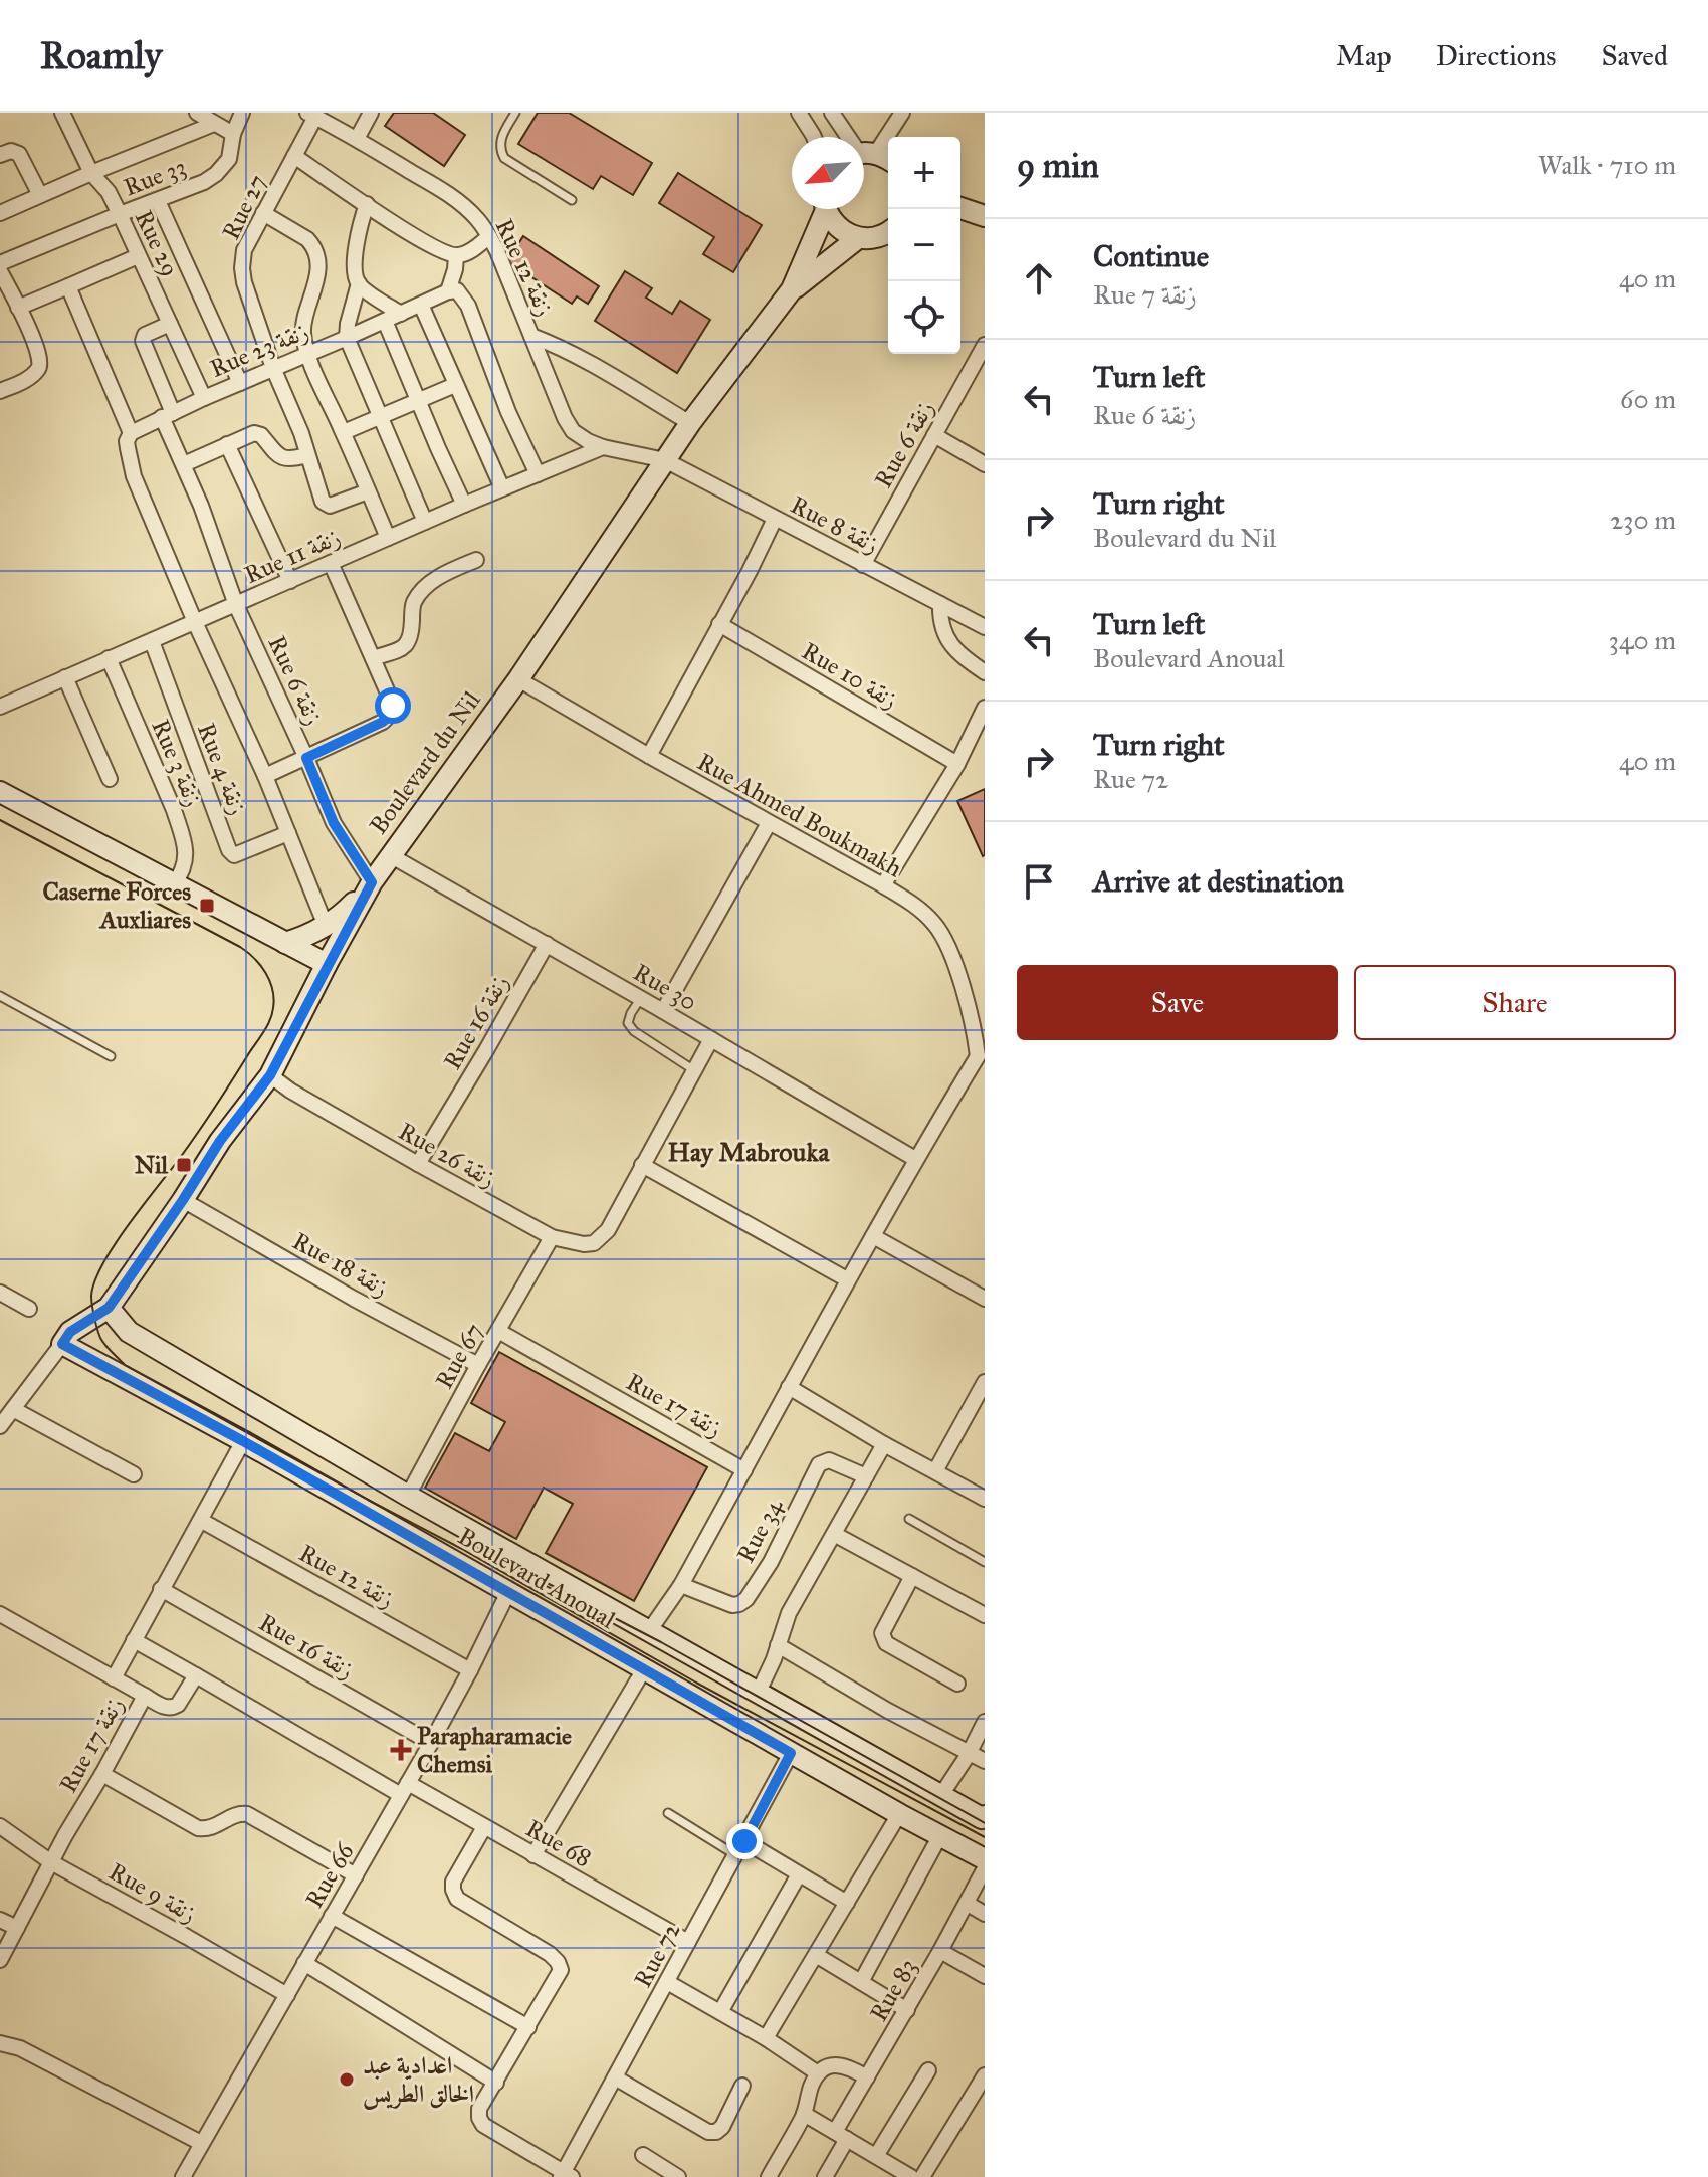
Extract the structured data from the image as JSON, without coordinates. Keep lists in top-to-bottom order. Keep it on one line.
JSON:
{"streets":{"street":["Rue 33","Rue 27","Rue 29","Rue 12 زنقة","Rue 23 زنقة","Rue 6 زنقة","Rue 8 زنقة","Rue 11 زنقة","Rue 10 زنقة","Rue 3 زنقة","Boulevard du Nil","Rue 4 زنقة","Rue Ahmed Boukmakh","Rue 30","Rue 16 زنقة","Rue 26 زنقة","Rue 18 زنقة","Rue 67","Rue 17 زنقة","Rue 34","Boulevard Anoual","Rue 68","Rue 66","Rue 9 زنقة","Rue 72","Rue 83"]},"crossings":[["Rue 33","Rue 29"],["Rue 27","Rue 12 زنقة"],["Rue 27","Rue 23 زنقة"],["Rue 29","Rue 23 زنقة"],["Rue 29","Rue 6 زنقة"],["Rue 12 زنقة","Rue 8 زنقة"],["Rue 12 زنقة","Rue 66"],["Rue 23 زنقة","Rue 6 زنقة"],["Rue 6 زنقة","Rue 8 زنقة"],["Rue 6 زنقة","Rue 11 زنقة"],["Rue 6 زنقة","Boulevard du Nil"],["Rue 8 زنقة","Rue 11 زنقة"],["Rue 8 زنقة","Boulevard du Nil"],["Rue 11 زنقة","Rue 3 زنقة"],["Rue 11 زنقة","Rue 4 زنقة"],["Boulevard du Nil","Rue Ahmed Boukmakh"],["Boulevard du Nil","Rue 30"],["Boulevard du Nil","Rue 26 زنقة"],["Boulevard du Nil","Rue 18 زنقة"],["Boulevard du Nil","Boulevard Anoual"],["Rue 30","Rue 16 زنقة"],["Rue 16 زنقة","Rue 26 زنقة"],["Rue 16 زنقة","Rue 66"],["Rue 26 زنقة","Rue 67"],["Rue 18 زنقة","Rue 67"],["Rue 67","Rue 17 زنقة"],["Rue 67","Boulevard Anoual"],["Rue 17 زنقة","Rue 9 زنقة"],["Boulevard Anoual","Rue 66"],["Boulevard Anoual","Rue 72"],["Rue 68","Rue 66"],["Rue 68","Rue 72"],["Rue 66","Rue 9 زنقة"]],"districts":["Hay Mabrouka"],"places":{"transit":["Caserne Forces Auxliares","Nil"],"health":["Parapharamacie Chemsi"],"other":["اعدادية عبد الخالق الطريس"]},"north":"bottom left","page":{"header":"Roamly","nav":["Map","Directions","Saved"],"heading":["9 min","Walk · 710 m"],"map_buttons":["+","−"],"list":[["Continue","Rue 7 زنقة","40 m"],["Turn left","Rue 6 زنقة","60 m"],["Turn right","Boulevard du Nil","230 m"],["Turn left","Boulevard Anoual","340 m"],["Turn right","Rue 72","40 m"],"Arrive at destination"],"buttons":["Save","Share"]}}
